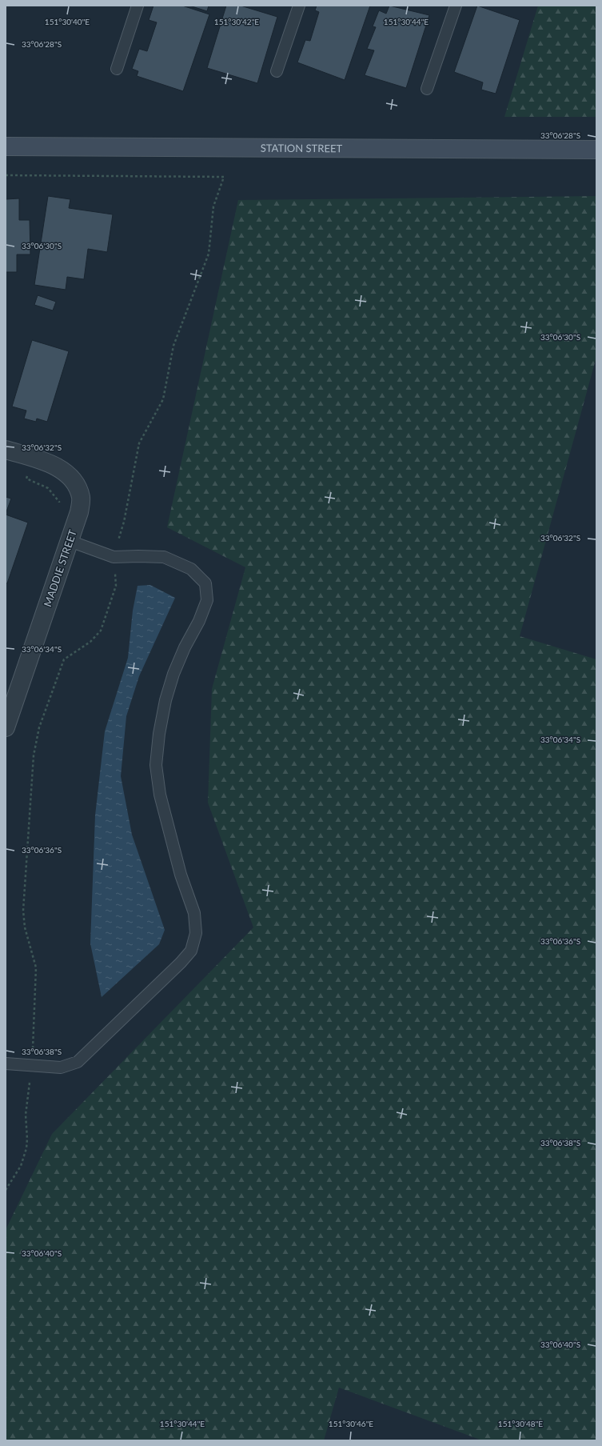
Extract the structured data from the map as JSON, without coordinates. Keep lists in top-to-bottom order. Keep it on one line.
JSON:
{"streets":{"street":["STATION STREET","MADDIE STREET"]},"coordinates":["151°30'40\"E","151°30'42\"E","151°30'44\"E","33°06'28\"S","33°06'30\"S","33°06'32\"S","33°06'34\"S","33°06'36\"S","33°06'38\"S","33°06'40\"S","151°30'46\"E","151°30'48\"E"]}
